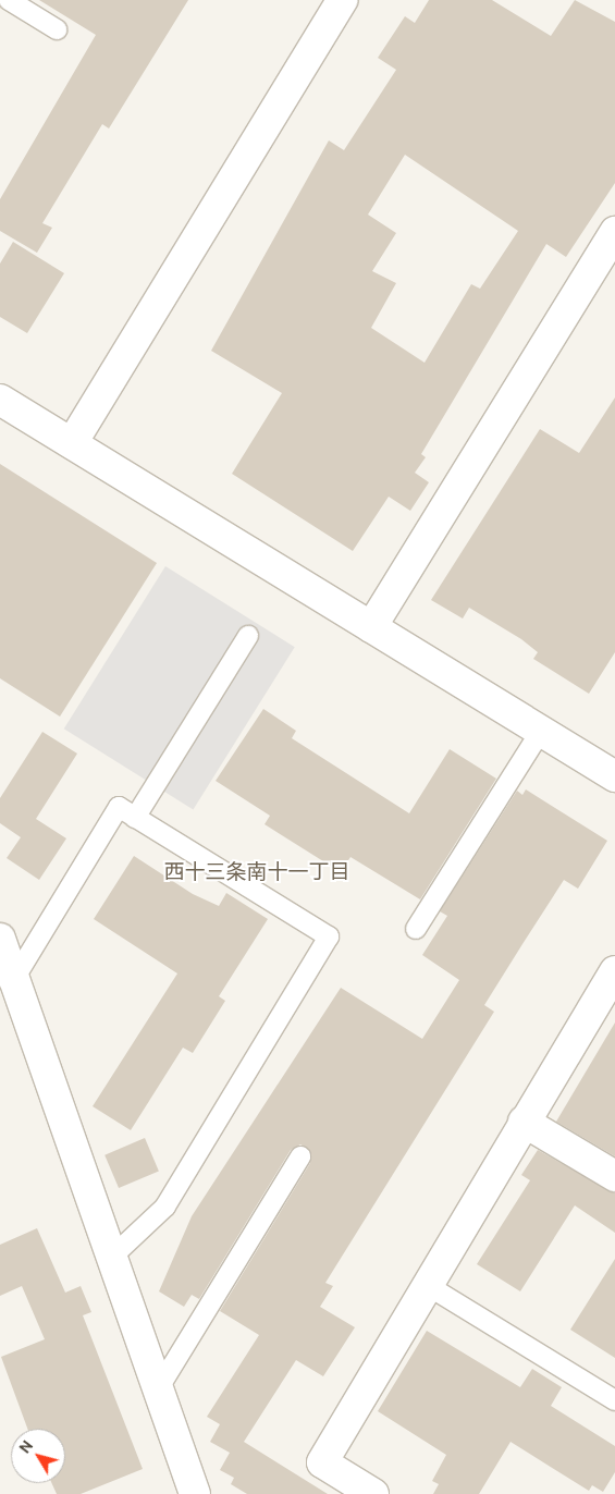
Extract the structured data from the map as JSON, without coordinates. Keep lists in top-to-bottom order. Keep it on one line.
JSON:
{"districts":["西十三条南十一丁目"],"north":"top left"}
